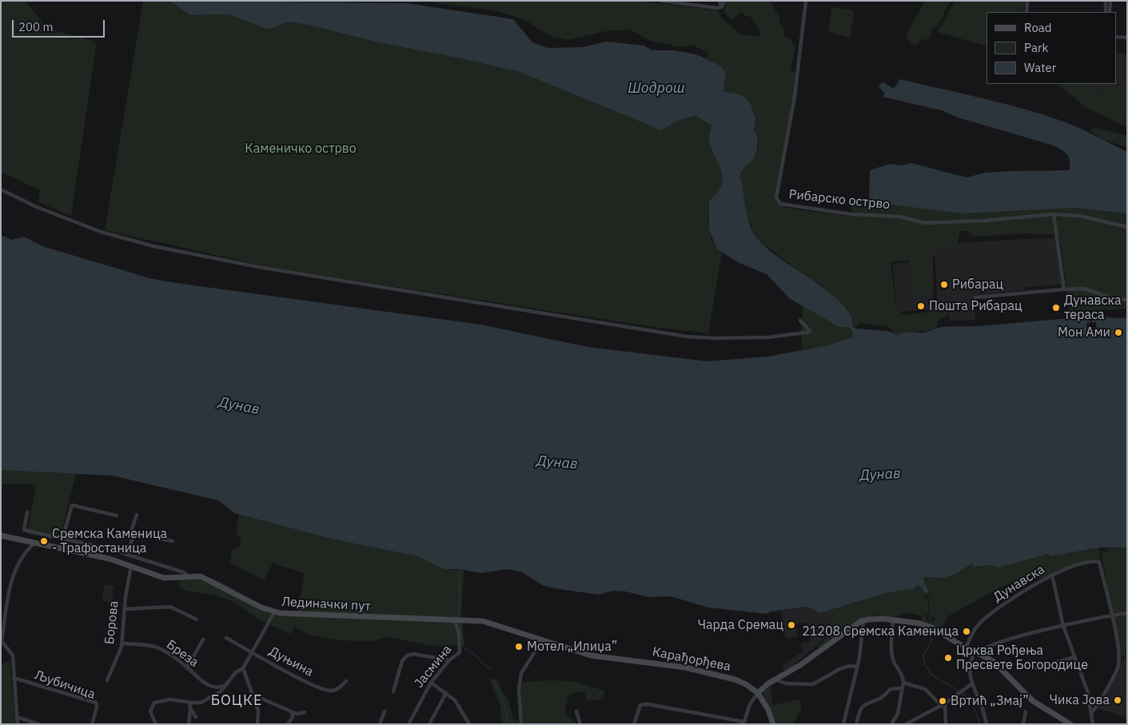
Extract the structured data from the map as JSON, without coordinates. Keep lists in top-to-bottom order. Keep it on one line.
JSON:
{"streets":{"main road":["Лединачки пут","Карађорђева"],"street":["Рибарско острво","Дунавска","Борова","Бреза","Дуњина","Јасмина","Љубичица"]},"crossings":[["Лединачки пут","Борова"],["Лединачки пут","Карађорђева"],["Лединачки пут","Јасмина"],["Борова","Бреза"]],"districts":["БОЦКЕ"],"water":["Шодрош","Дунав"],"parks":["Каменичко острво"],"places":["Рибарац","Пошта Рибарац","Дунавска тераса","Мон Ами","Сремска Каменица - Трафостаница","Чарда Сремац","21208 Сремска Каменица","Мотел „Илиџа”","Црква Рођења Пресвете Богородице","Чика Јова","Вртић „Змај”"],"legend":["Road","Park","Water"],"scale_bar":"200 m"}
